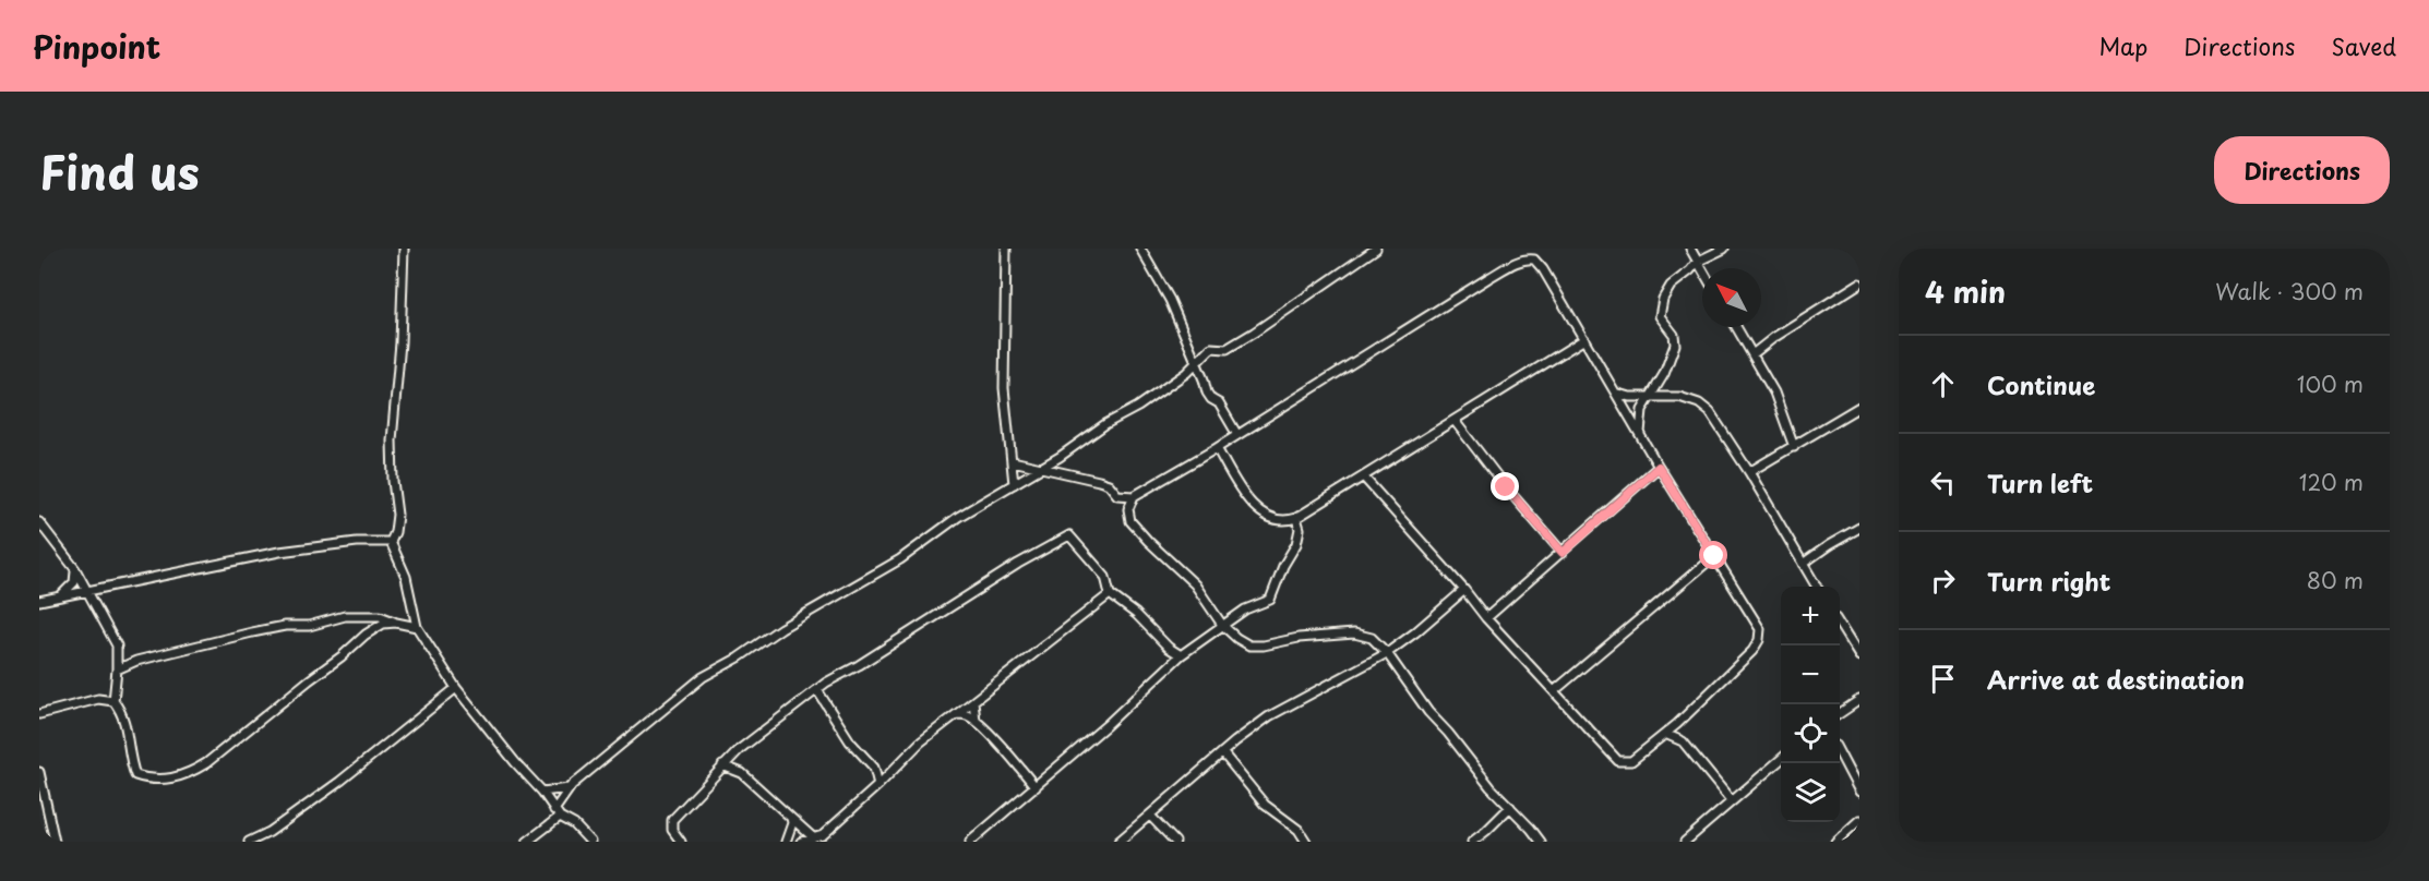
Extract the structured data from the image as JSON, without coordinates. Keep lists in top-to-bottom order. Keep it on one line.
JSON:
{"north":"top left","page":{"header":"Pinpoint","nav":["Map","Directions","Saved"],"title":"Find us","buttons":"Directions","heading":["4 min","Walk · 300 m"],"list":[["Continue","100 m"],["Turn left","120 m"],["Turn right","80 m"],"Arrive at destination"],"map_buttons":["+","−"]}}
